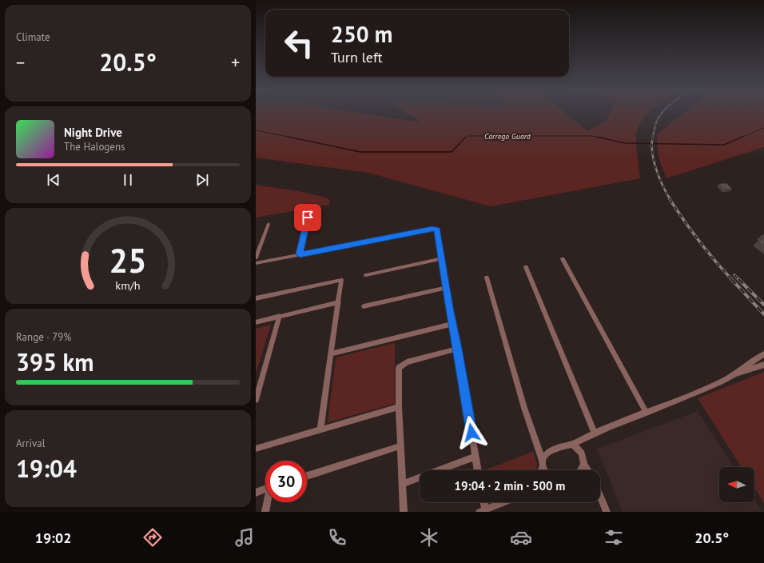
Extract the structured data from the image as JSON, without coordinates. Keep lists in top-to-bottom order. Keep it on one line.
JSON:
{"water":["Córrego Guará"],"north":"left","page":{"tile":["Climate",["Range · 79%","395 km"],["Arrival","19:04"]],"turn":["250 m","Turn left"],"heat":["−","20.5°","+"],"song":["Night Drive","The Halogens"],"limit":"30","trip":"19:04 · 2 min · 500 m","tabs":["19:02","20.5°"],"gauge":["25","km/h"]}}
